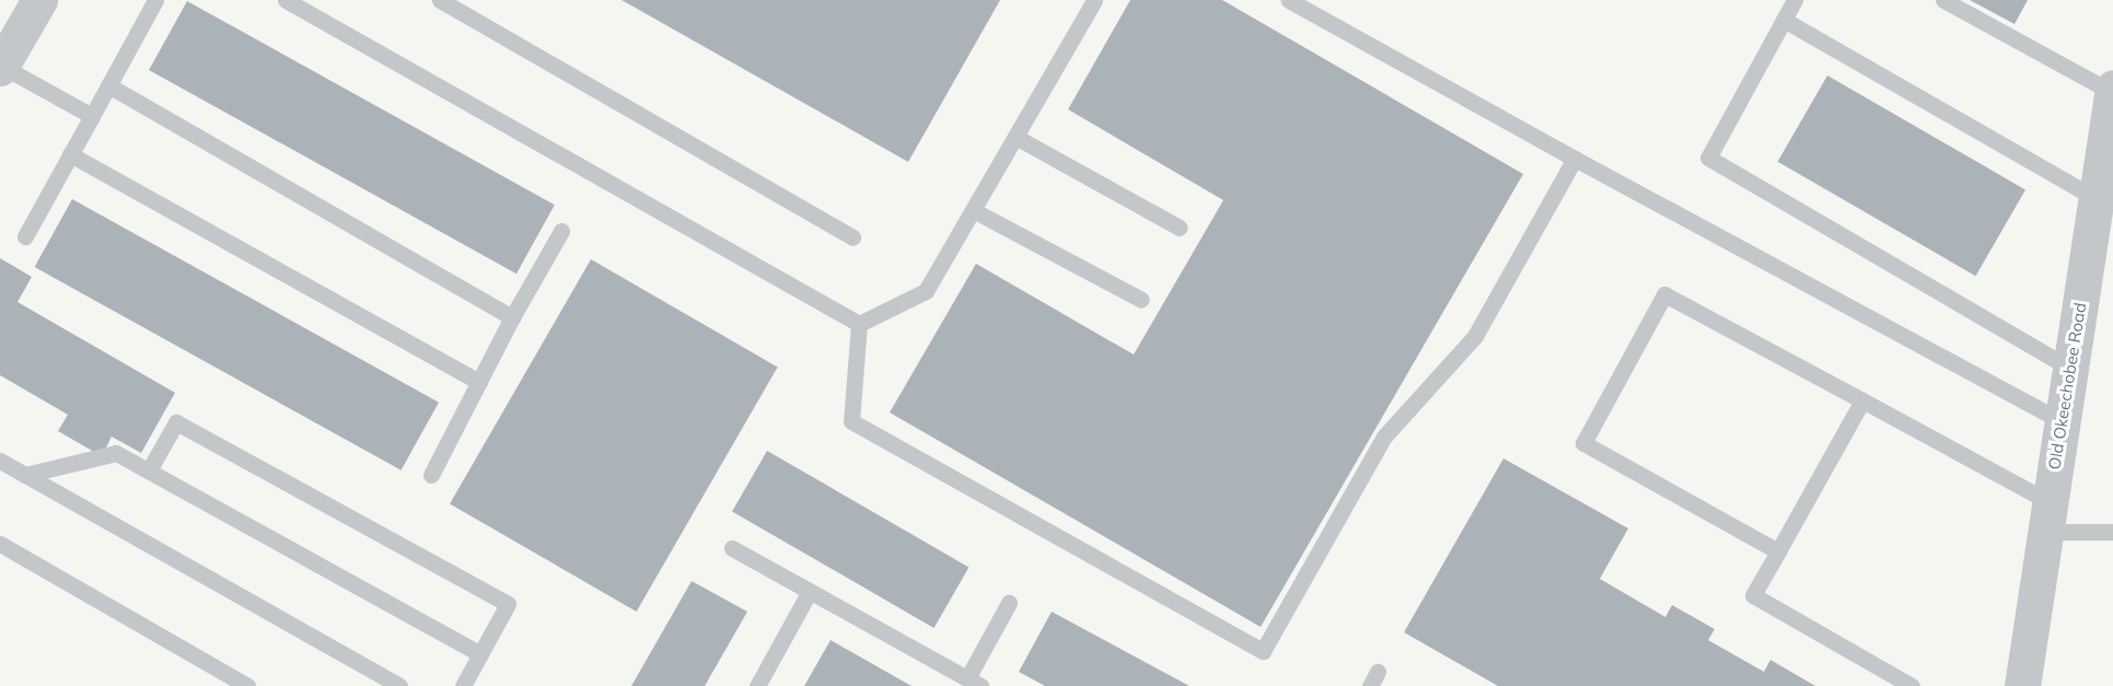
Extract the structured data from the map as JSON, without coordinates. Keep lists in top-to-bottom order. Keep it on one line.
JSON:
{"streets":{"street":["Old Okeechobee Road"]}}
